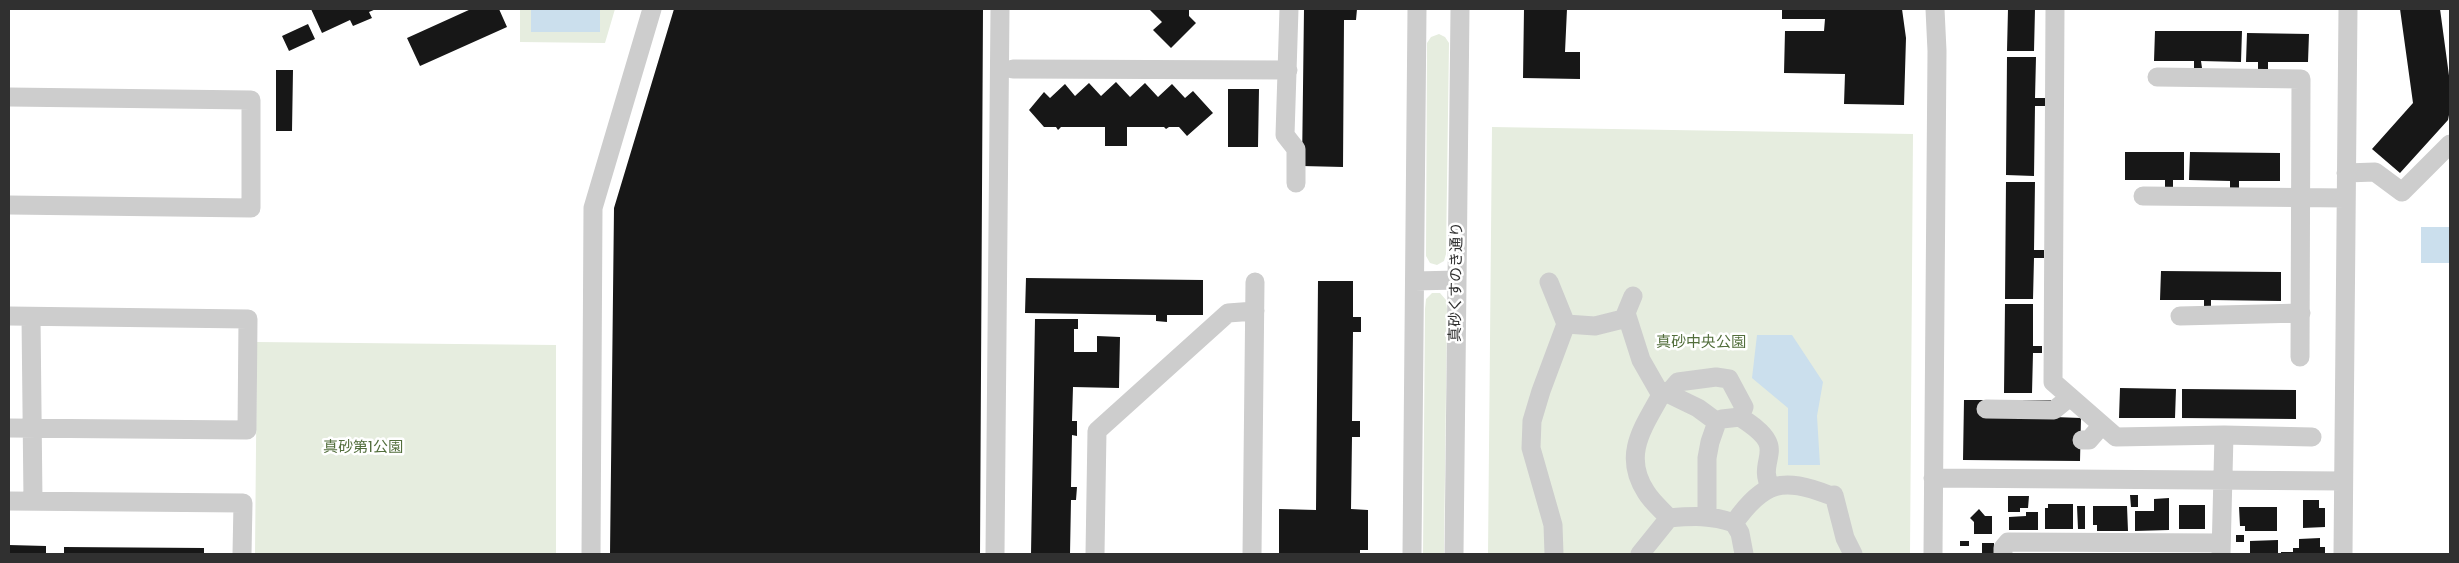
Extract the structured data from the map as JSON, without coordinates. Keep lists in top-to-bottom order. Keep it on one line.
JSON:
{"streets":{"street":["真砂くすのき通り"]},"parks":["真砂中央公園","真砂第1公園"]}
